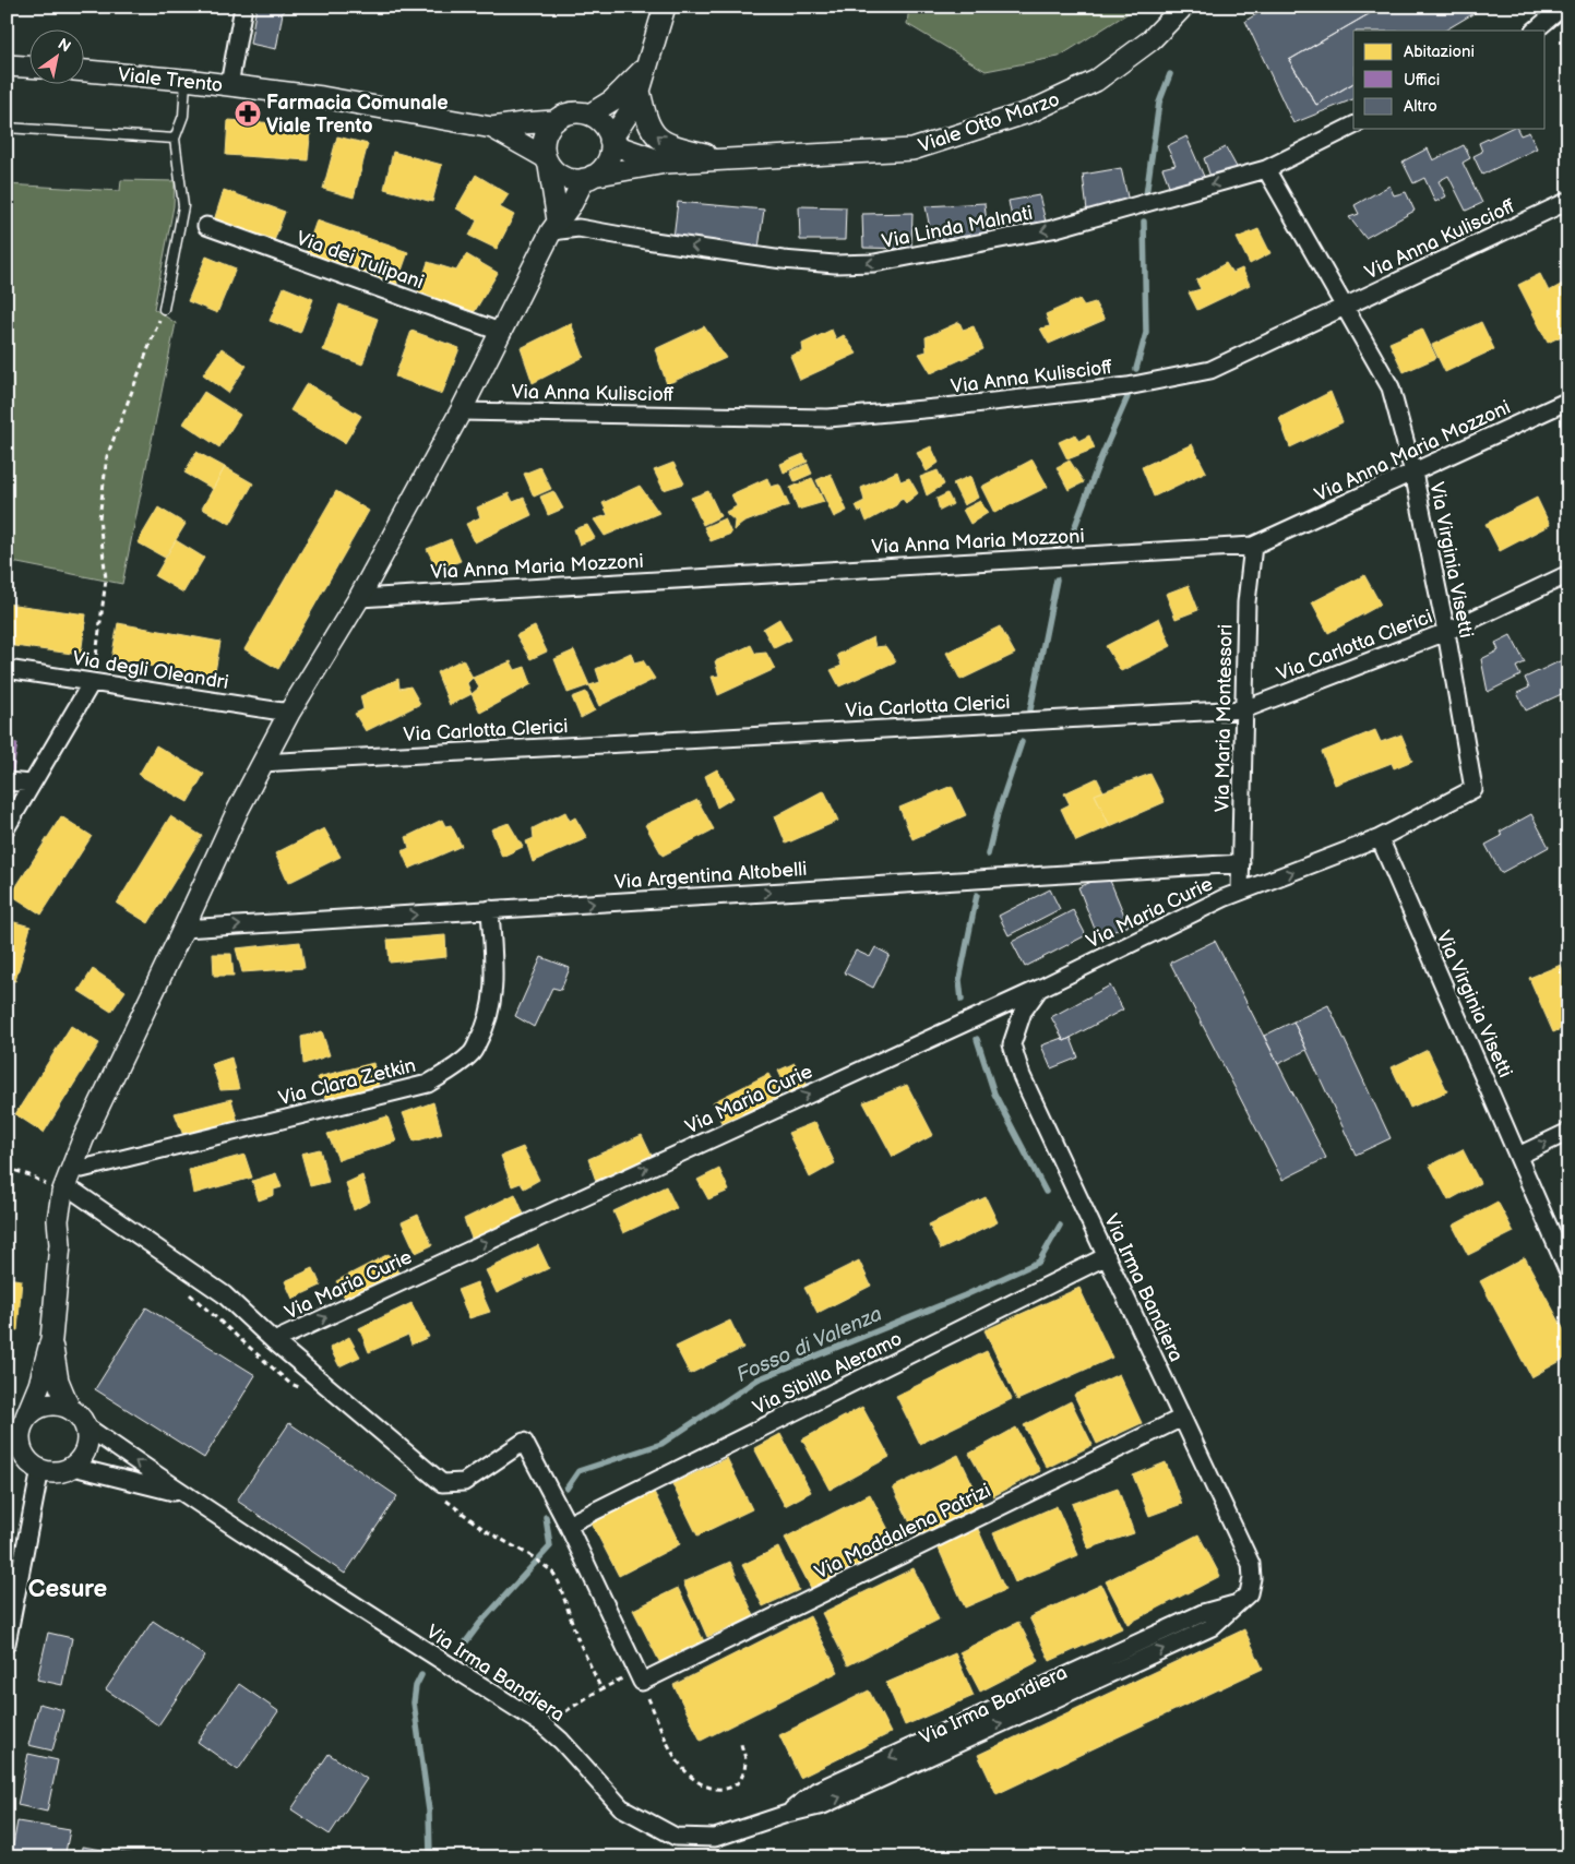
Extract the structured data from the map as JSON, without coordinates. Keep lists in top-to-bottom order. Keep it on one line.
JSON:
{"streets":{"street":["Viale Trento","Viale Otto Marzo","Via Linda Malnati","Via Anna Kuliscioff","Via dei Tulipani","Via Anna Maria Mozzoni","Via Virginia Visetti","Via Carlotta Clerici","Via degli Oleandri","Via Maria Montessori","Via Argentina Altobelli","Via Maria Curie","Via Clara Zetkin","Via Irma Bandiera","Via Sibilla Aleramo","Via Maddalena Patrizi"]},"crossings":[["Viale Trento","Viale Otto Marzo"],["Via Linda Malnati","Via Virginia Visetti"],["Via Anna Kuliscioff","Via Virginia Visetti"],["Via Anna Maria Mozzoni","Via Virginia Visetti"],["Via Anna Maria Mozzoni","Via Maria Montessori"],["Via Virginia Visetti","Via Carlotta Clerici"],["Via Virginia Visetti","Via Maria Montessori"],["Via Virginia Visetti","Via Maria Curie"],["Via Carlotta Clerici","Via Maria Montessori"],["Via Maria Montessori","Via Argentina Altobelli"],["Via Maria Montessori","Via Maria Curie"],["Via Argentina Altobelli","Via Clara Zetkin"],["Via Maria Curie","Via Irma Bandiera"],["Via Maria Curie","Via Sibilla Aleramo"],["Via Irma Bandiera","Via Sibilla Aleramo"],["Via Irma Bandiera","Via Maddalena Patrizi"]],"one_way":["Via Linda Malnati","Via Argentina Altobelli","Via Maria Curie"],"districts":["Cesure"],"water":["Fosso di Valenza"],"places":{"pharmacy":["Farmacia Comunale Viale Trento"]},"legend":["Abitazioni","Uffici","Altro"],"north":"top right"}
